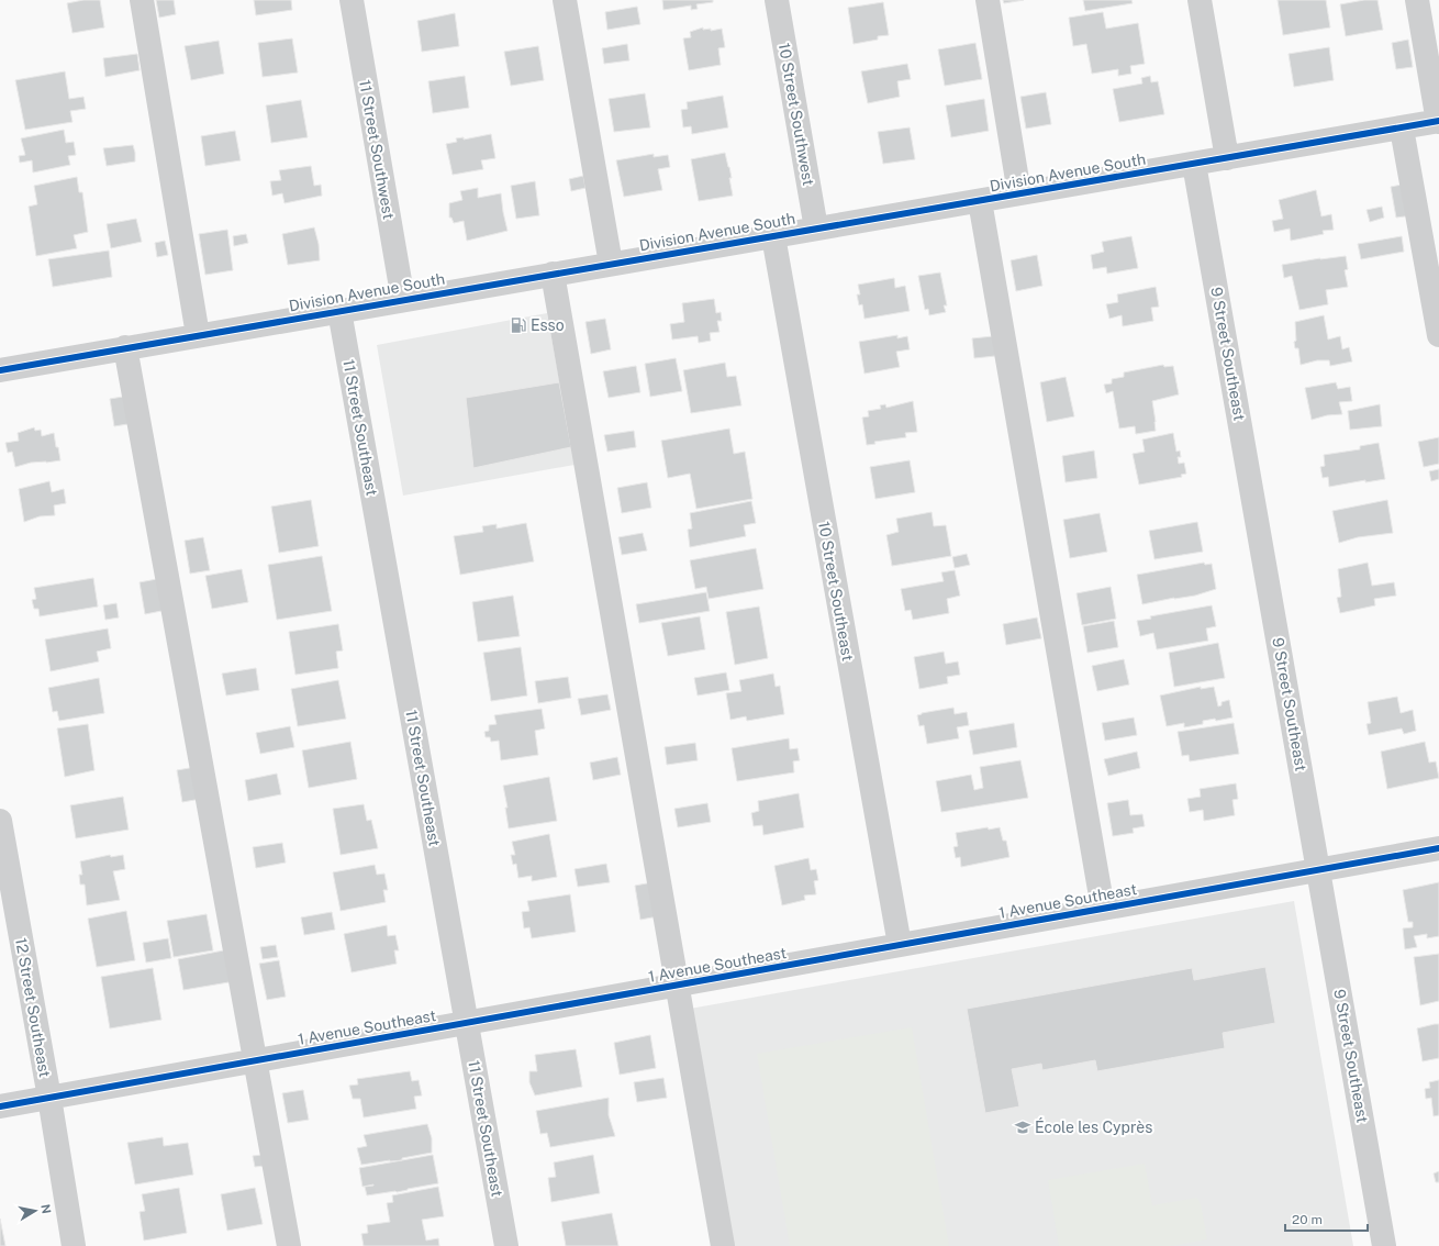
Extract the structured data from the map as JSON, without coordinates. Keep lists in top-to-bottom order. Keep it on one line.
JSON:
{"streets":{"street":["10 Street Southwest","11 Street Southwest","Division Avenue South","9 Street Southeast","11 Street Southeast","10 Street Southeast","1 Avenue Southeast","12 Street Southeast"]},"crossings":[["10 Street Southwest","Division Avenue South"],["11 Street Southwest","Division Avenue South"],["Division Avenue South","9 Street Southeast"],["Division Avenue South","11 Street Southeast"],["Division Avenue South","10 Street Southeast"],["9 Street Southeast","1 Avenue Southeast"],["11 Street Southeast","1 Avenue Southeast"],["10 Street Southeast","1 Avenue Southeast"],["1 Avenue Southeast","12 Street Southeast"]],"places":{"fuel station":["Esso"],"school or university":["École les Cyprès"]},"scale_bar":"20 m","north":"right"}
